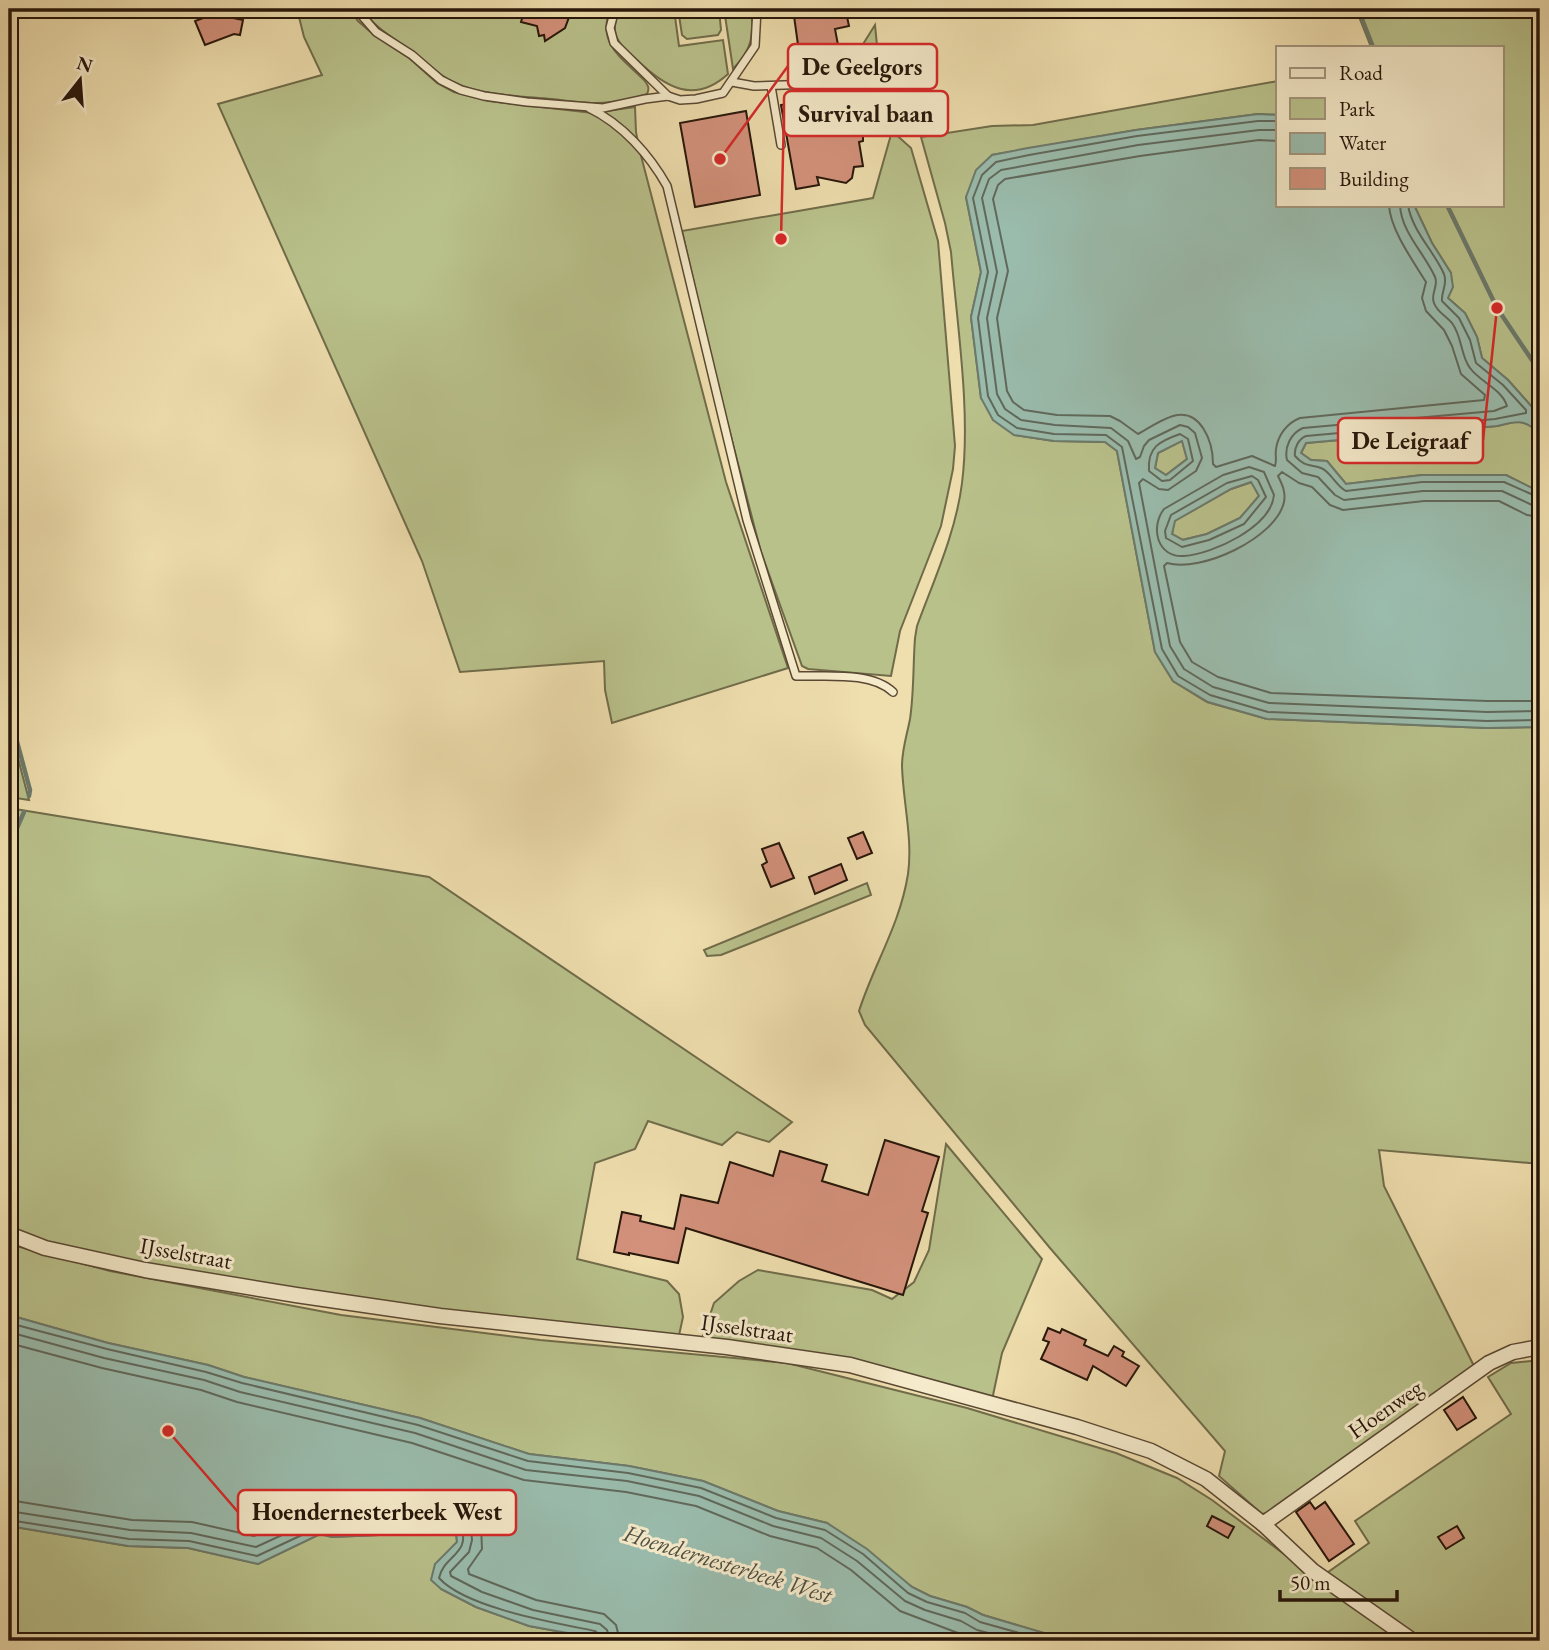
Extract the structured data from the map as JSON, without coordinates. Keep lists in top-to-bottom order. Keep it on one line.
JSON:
{"streets":{"street":["IJsselstraat","Hoenweg"]},"crossings":[["IJsselstraat","Hoenweg"]],"water":["Hoendernesterbeek West"],"places":["De Geelgors","Survival baan","De Leigraaf","Hoendernesterbeek West"],"legend":["Road","Park","Water","Building"],"scale_bar":"50 m","north":"top"}
